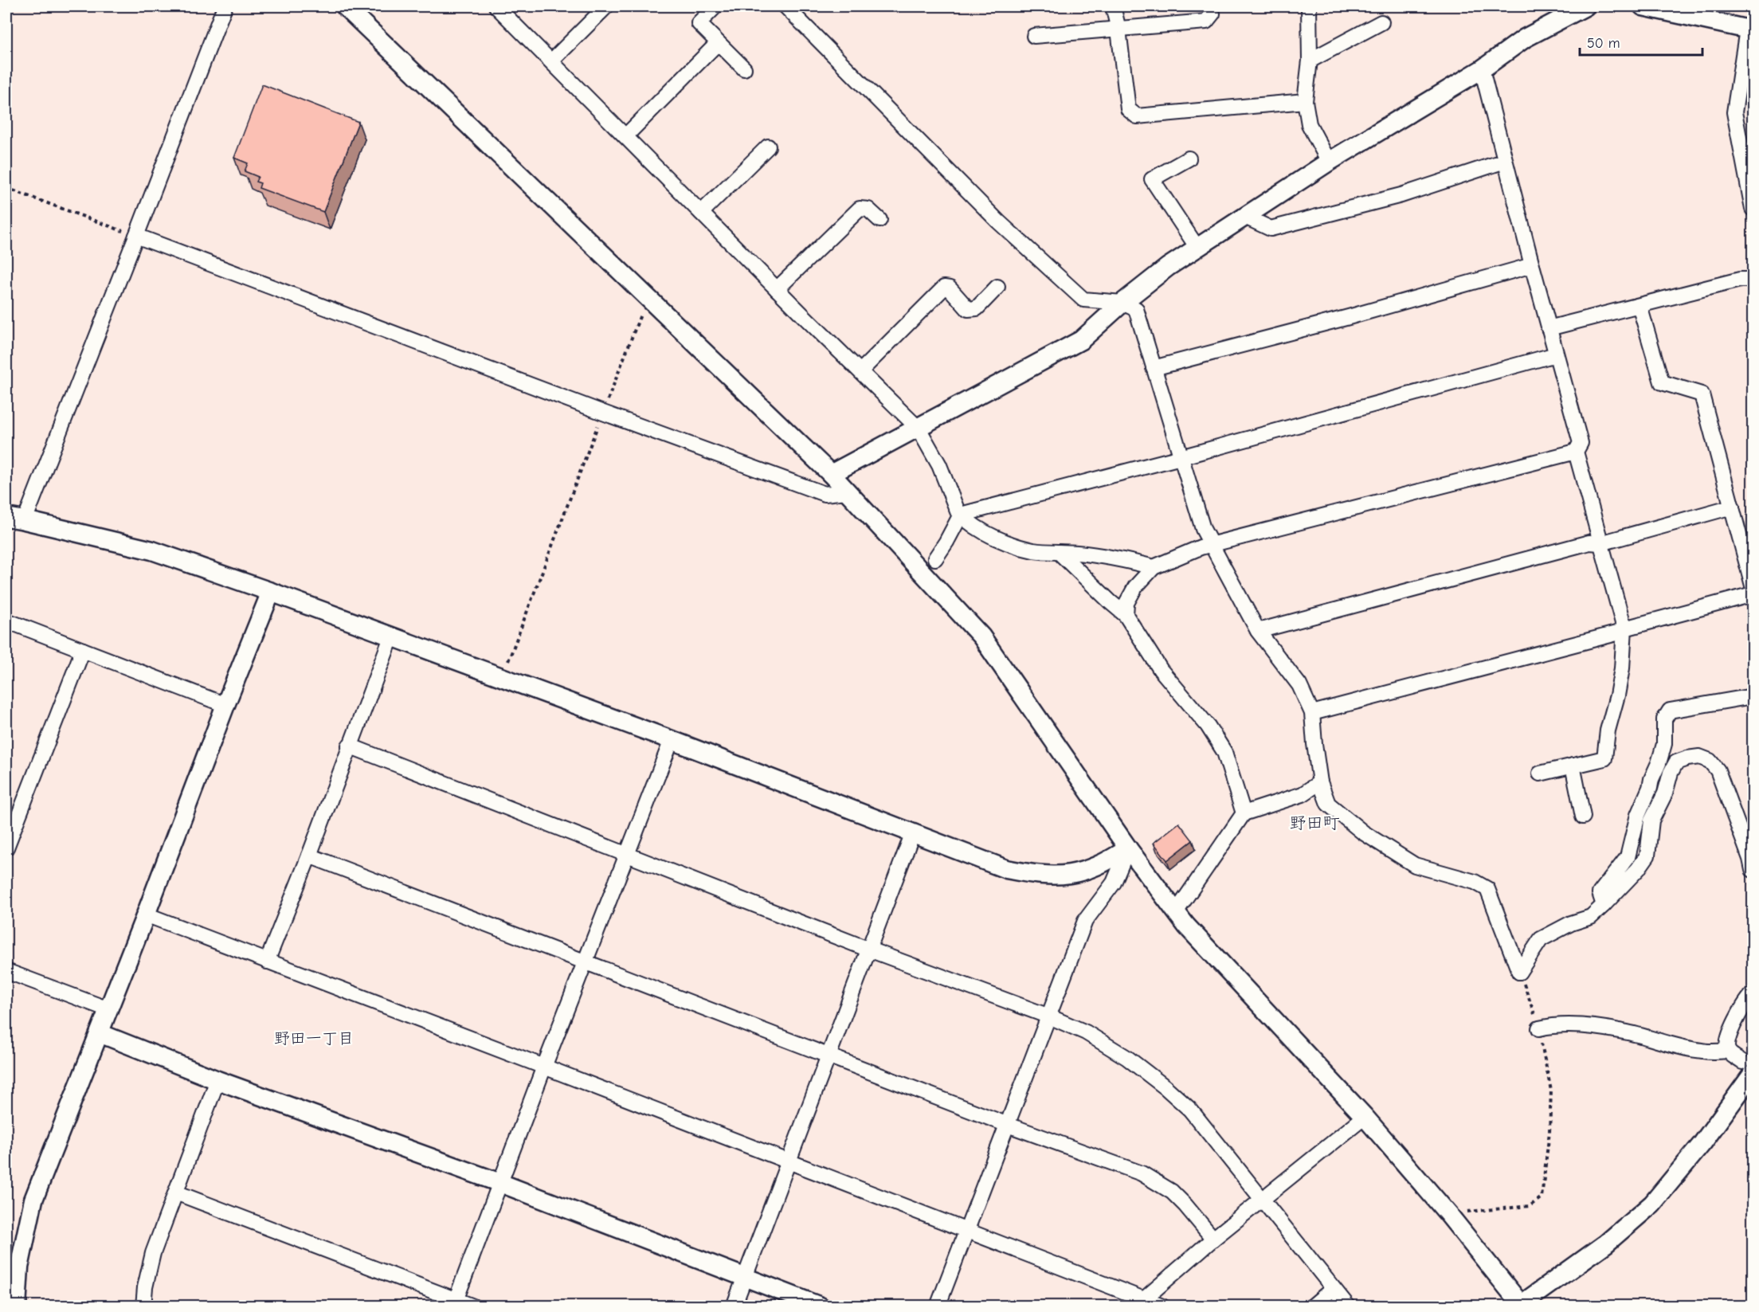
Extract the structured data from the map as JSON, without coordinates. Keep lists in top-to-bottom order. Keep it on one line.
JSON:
{"districts":["野田町","野田一丁目"],"scale_bar":"50 m"}
